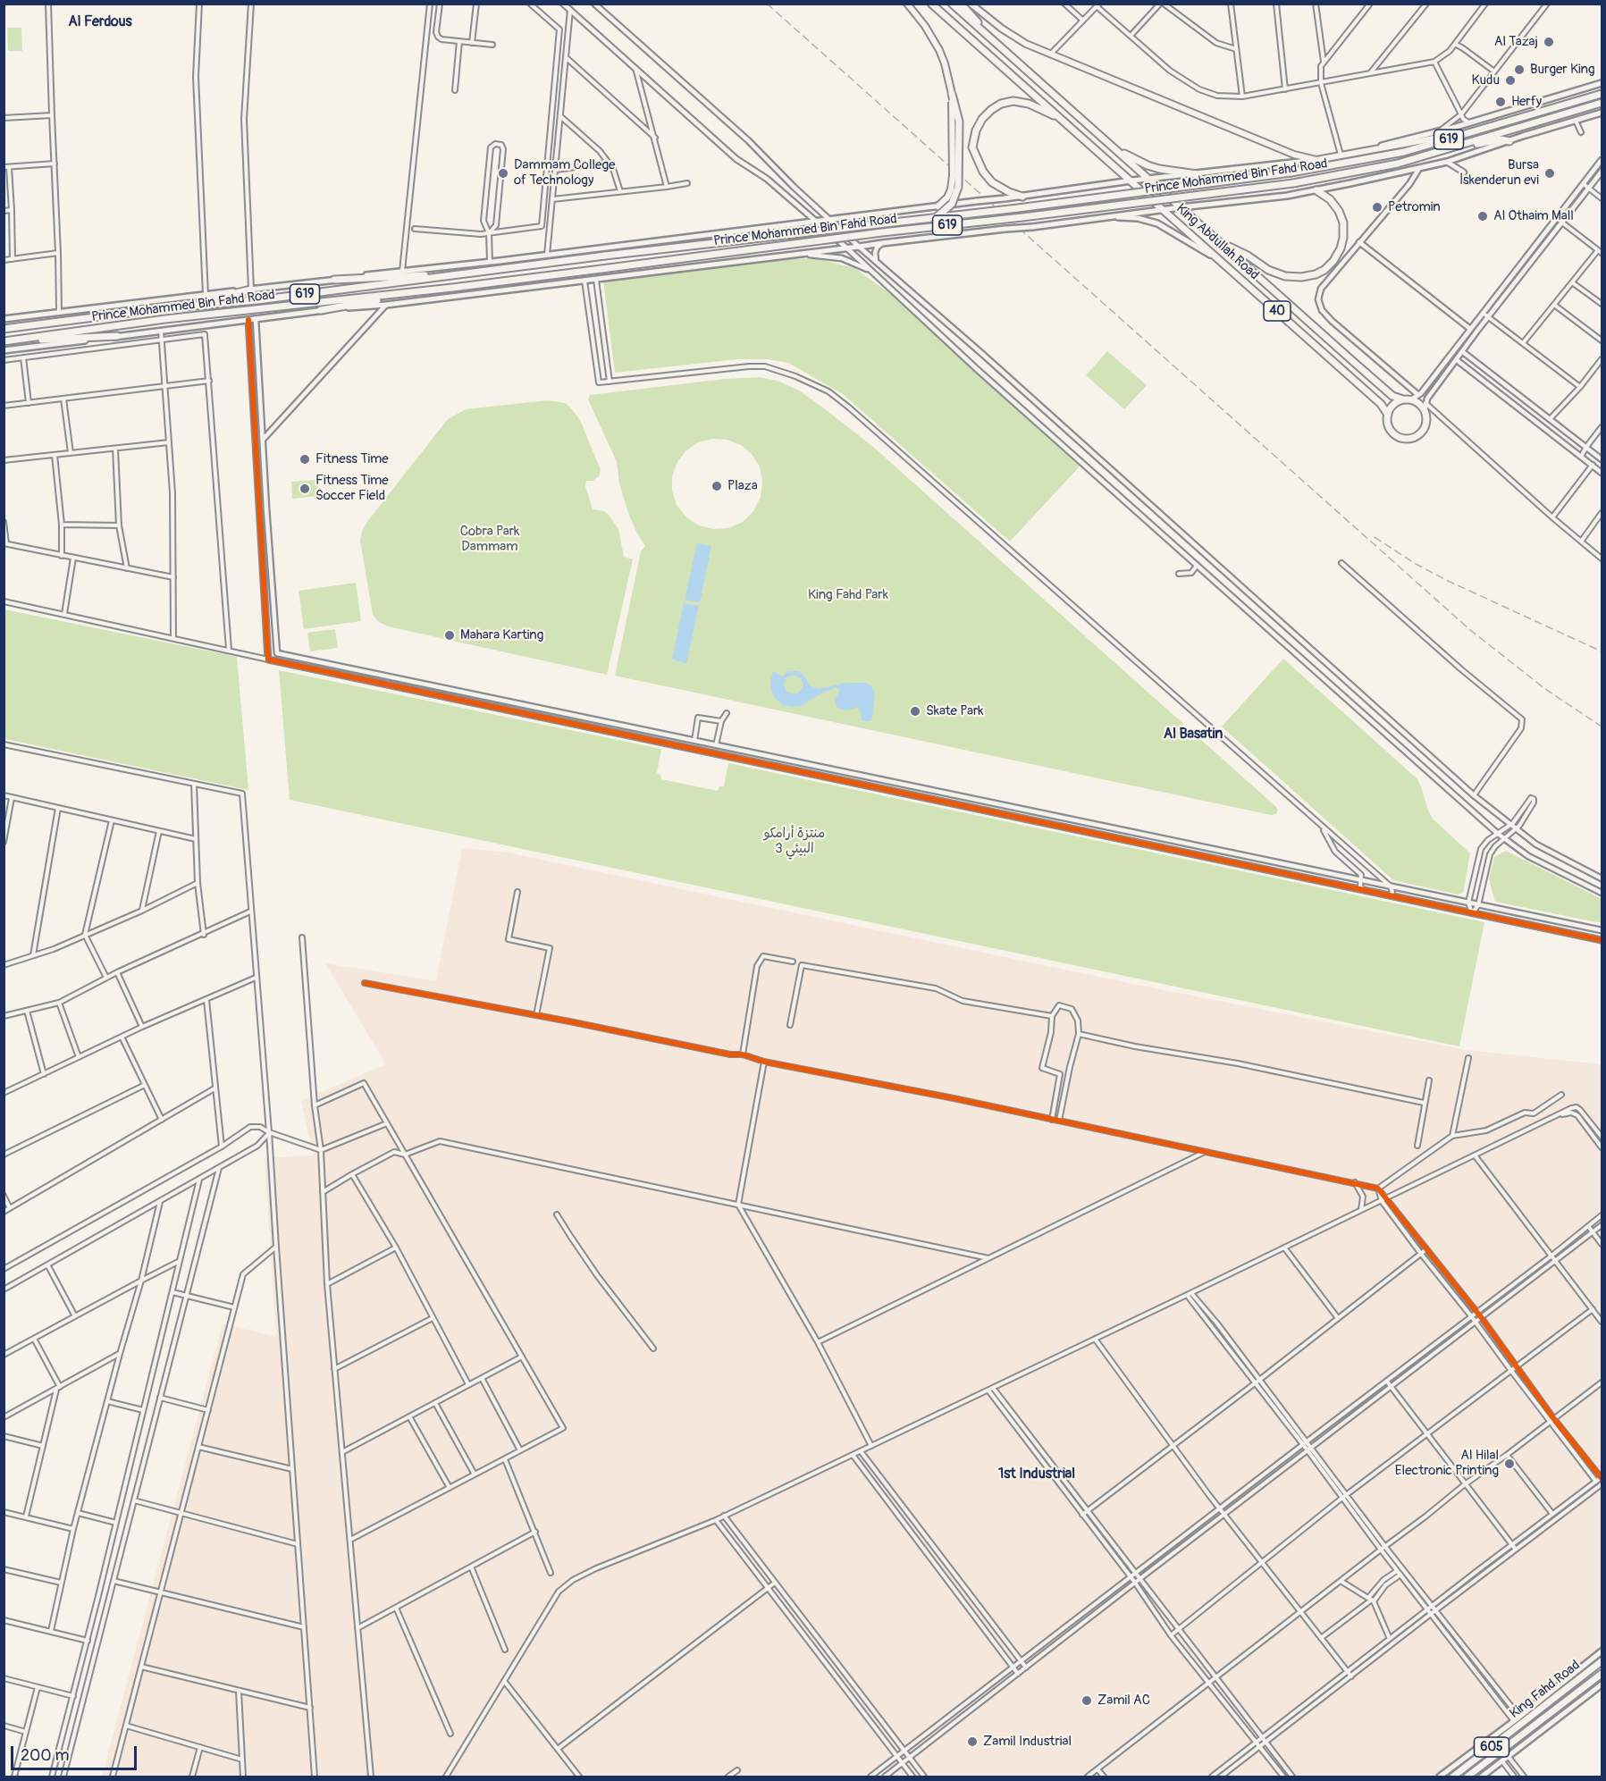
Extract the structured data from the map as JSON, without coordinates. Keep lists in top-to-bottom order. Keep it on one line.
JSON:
{"streets":{"highway":["619","Prince Mohammed Bin Fahd Road","King Abdullah Road","40","King Fahd Road","605"]},"crossings":[["Prince Mohammed Bin Fahd Road","King Abdullah Road"]],"districts":["Al Ferdous","Al Basatin","1st Industrial"],"parks":["Cobra Park Dammam","King Fahd Park","منتزة أرامكو البيئي 3"],"places":["Al Tazaj","Burger King","Kudu","Herfy","Dammam College of Technology","Bursa İskenderun evi","Petromin","Al Othaim Mall","Fitness Time","Plaza","Fitness Time Soccer Field","Mahara Karting","Skate Park","Al Hilal Electronic Printing","Zamil AC","Zamil Industrial"],"scale_bar":"200 m"}
